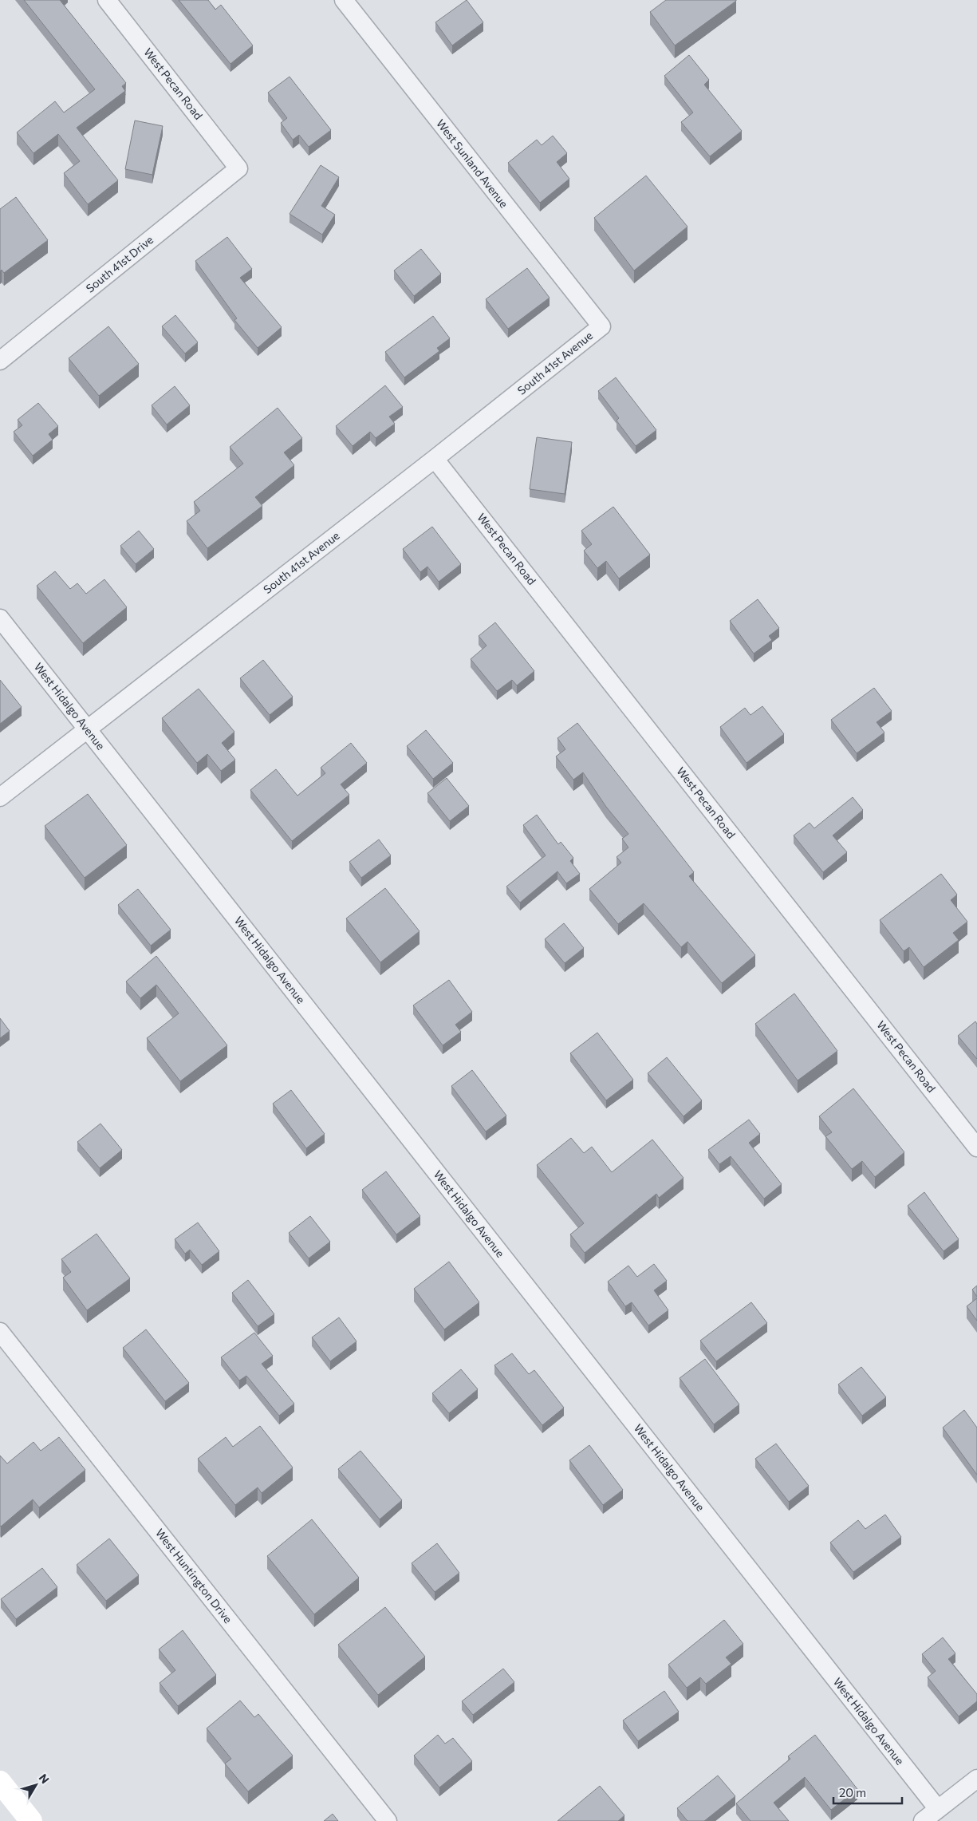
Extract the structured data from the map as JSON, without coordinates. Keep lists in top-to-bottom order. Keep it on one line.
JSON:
{"streets":{"street":["West Pecan Road","West Sunland Avenue","South 41st Drive","South 41st Avenue","West Hidalgo Avenue","West Huntington Drive"]},"crossings":[["West Pecan Road","South 41st Drive"],["West Pecan Road","South 41st Avenue"],["West Sunland Avenue","South 41st Avenue"],["South 41st Avenue","West Hidalgo Avenue"]],"scale_bar":"20 m","north":"top right"}
